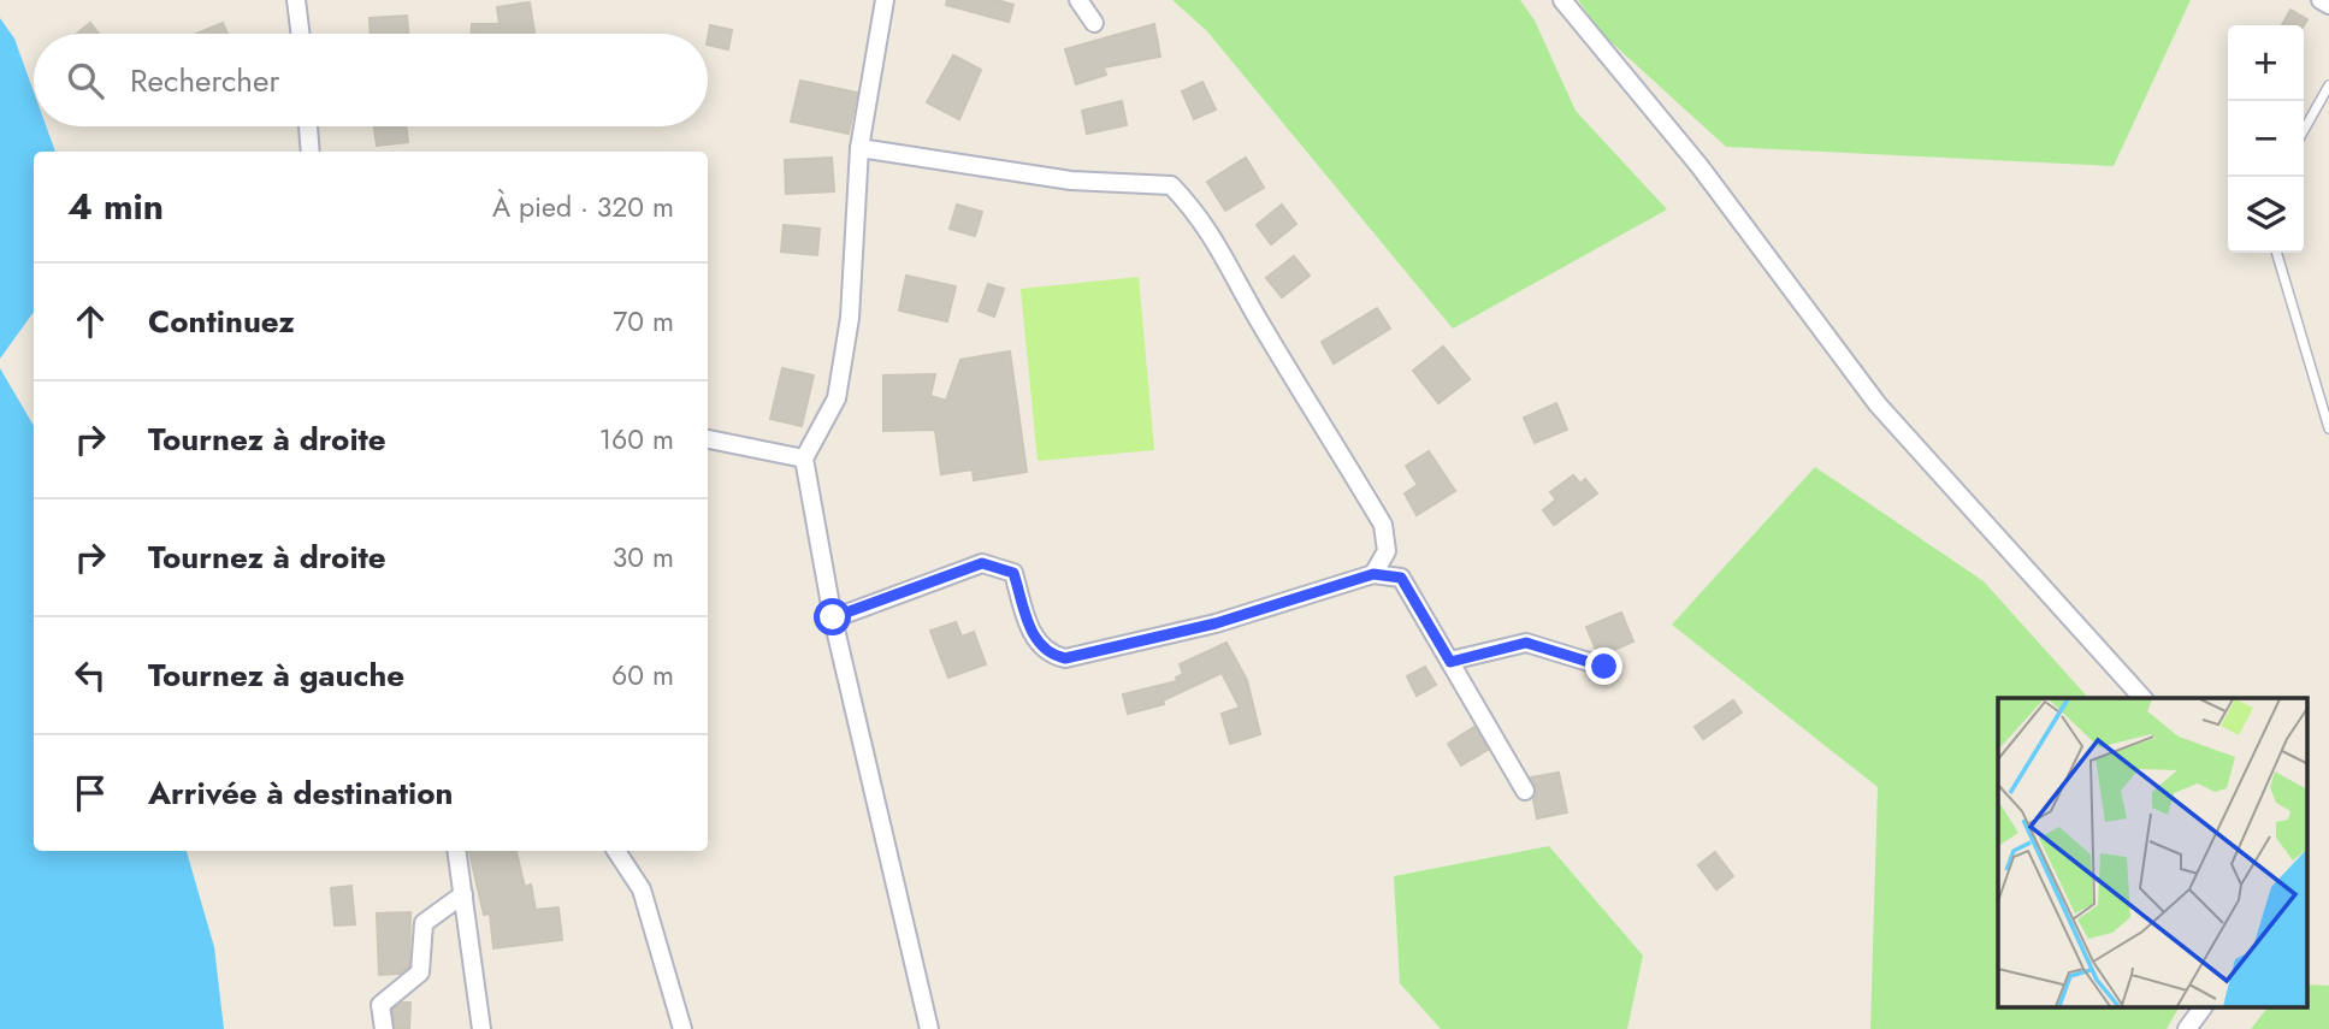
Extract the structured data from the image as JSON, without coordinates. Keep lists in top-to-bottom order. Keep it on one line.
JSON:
{"page":{"map_buttons":["+","−"],"search":"Rechercher","heading":["4 min","À pied · 320 m"],"list":[["Continuez","70 m"],["Tournez à droite","160 m"],["Tournez à droite","30 m"],["Tournez à gauche","60 m"],"Arrivée à destination"]}}
